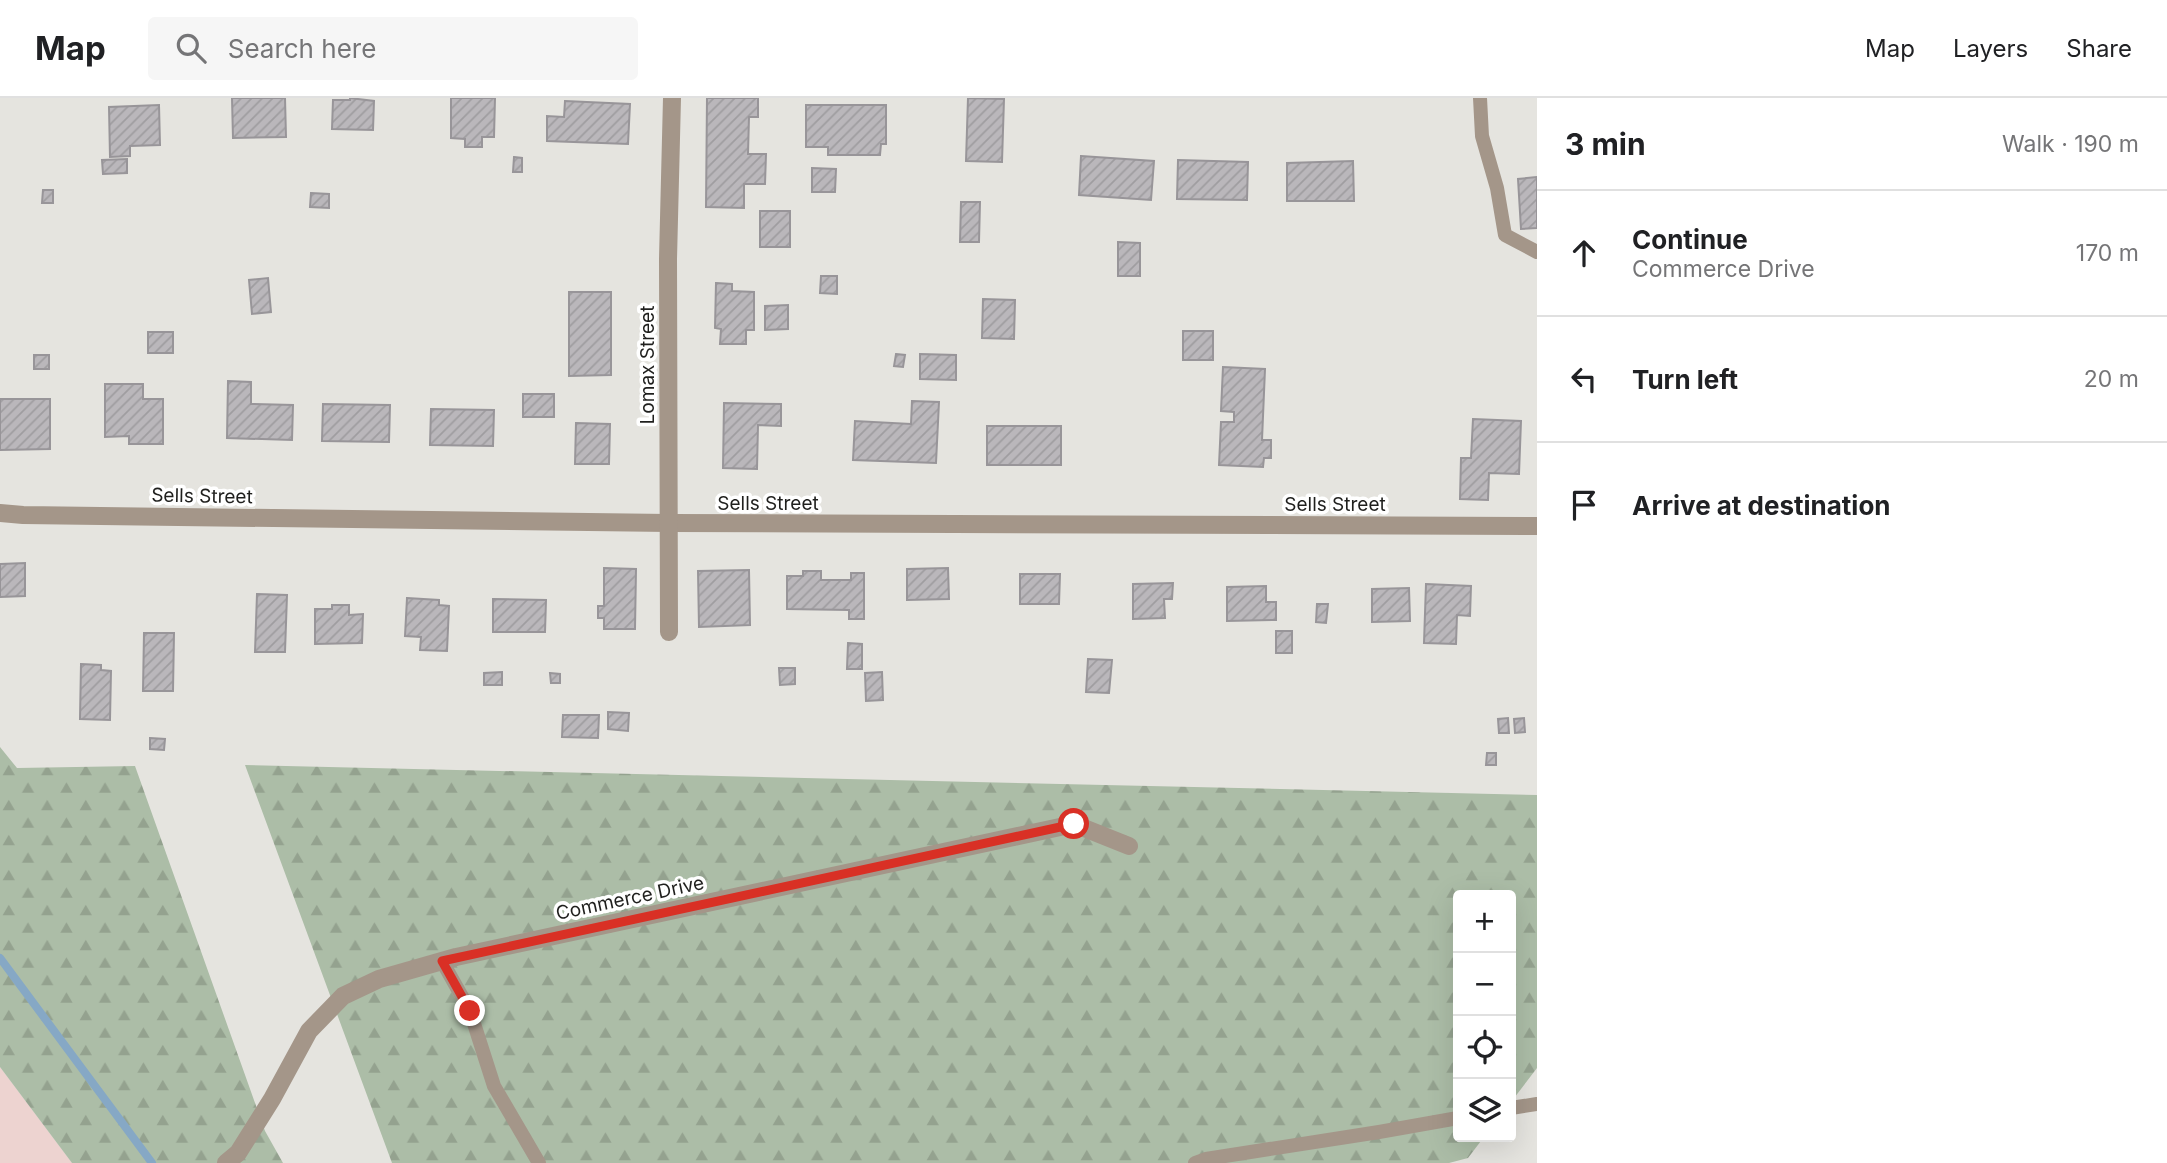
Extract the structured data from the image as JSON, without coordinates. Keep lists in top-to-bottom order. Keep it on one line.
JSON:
{"streets":{"street":["Lomax Street","Sells Street","Commerce Drive"]},"crossings":[["Lomax Street","Sells Street"]],"page":{"header":"Map","search":"Search here","nav":["Map","Layers","Share"],"heading":["3 min","Walk · 190 m"],"list":[["Continue","Commerce Drive","170 m"],["Turn left","20 m"],"Arrive at destination"],"map_buttons":["+","−"]}}
